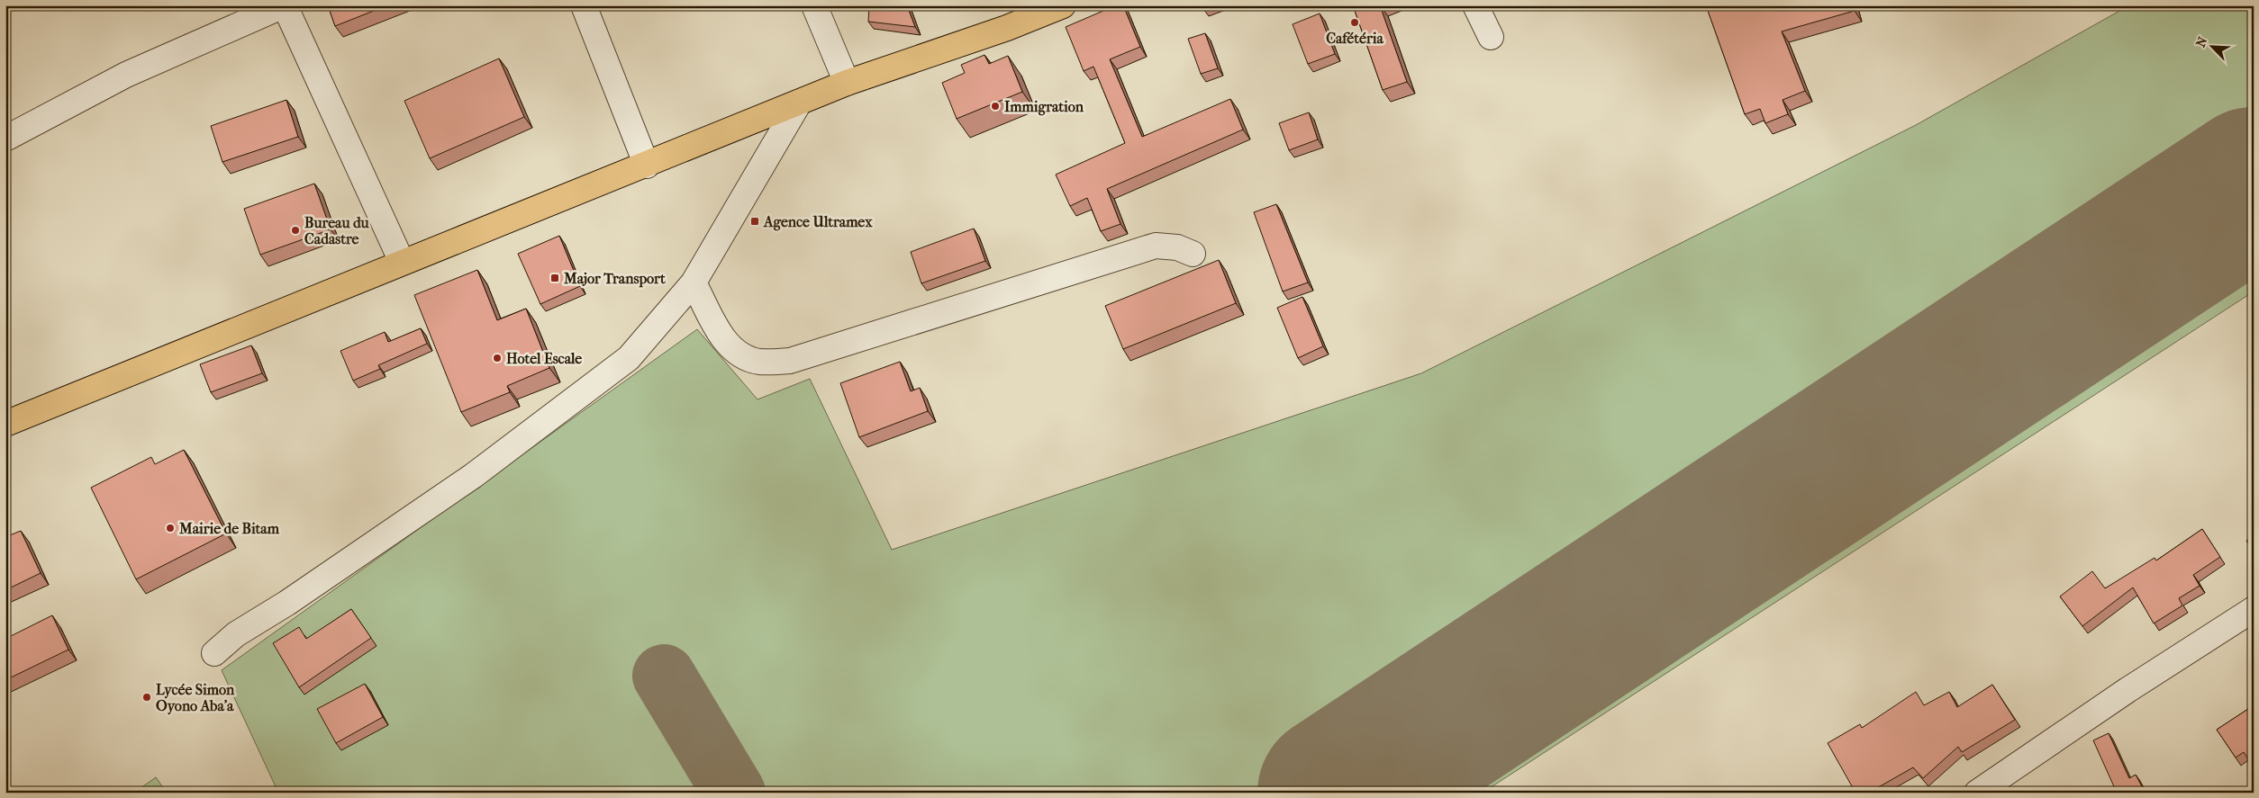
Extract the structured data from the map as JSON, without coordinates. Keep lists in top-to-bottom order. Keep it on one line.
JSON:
{"places":{"other":["Cafétéria","Immigration","Bureau du Cadastre","Hotel Escale","Mairie de Bitam","Lycée Simon Oyono Aba'a"],"transit":["Agence Ultramex","Major Transport"]},"north":"top left"}
